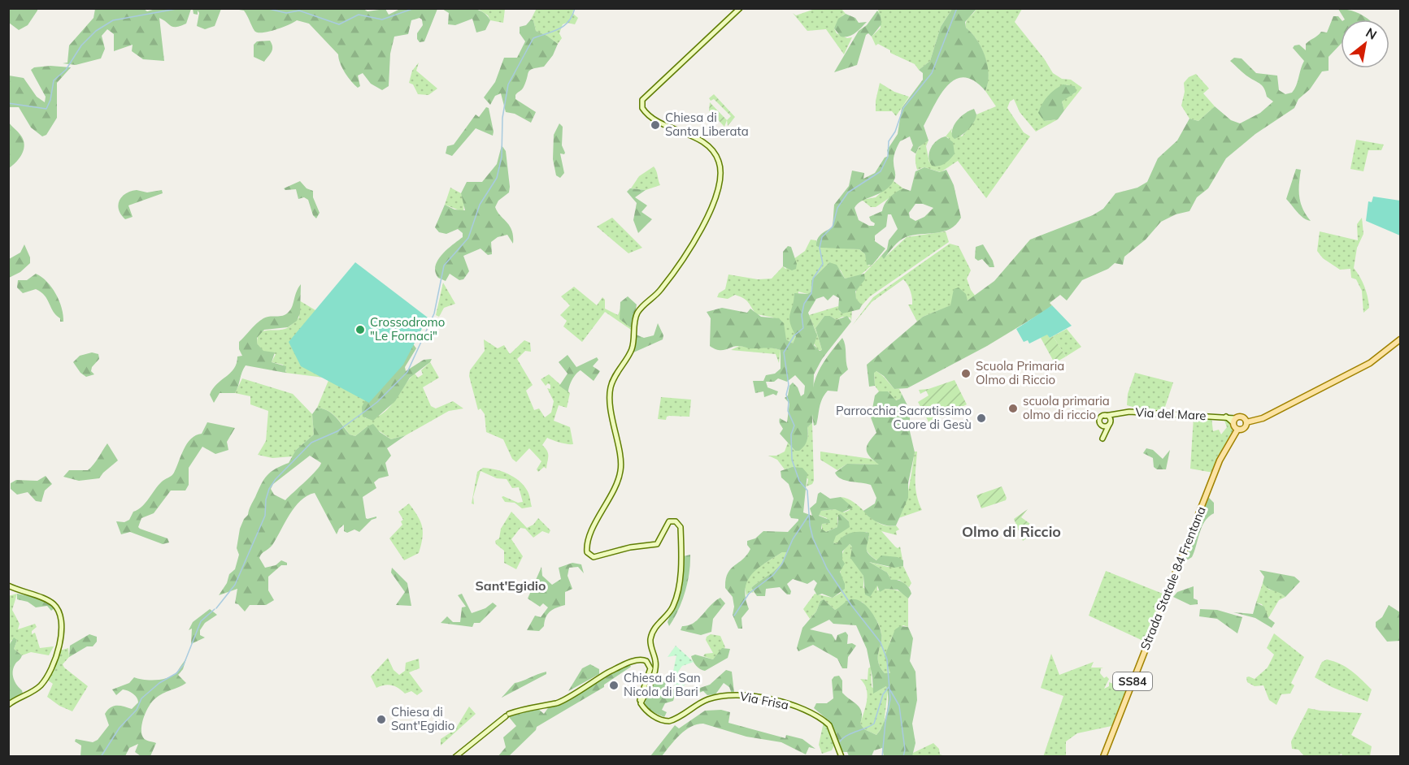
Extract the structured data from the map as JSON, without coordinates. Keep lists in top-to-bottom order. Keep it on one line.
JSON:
{"streets":{"main road":["Strada Statale 84 Frentana","SS84"],"street":["Via del Mare","Via Frisa"]},"districts":["Olmo di Riccio","Sant'Egidio"],"places":["Chiesa di Santa Liberata","Crossodromo \"Le Fornaci\"","Scuola Primaria Olmo di Riccio","scuola primaria olmo di riccio","Parrocchia Sacratissimo Cuore di Gesù","Chiesa di San Nicola di Bari","Chiesa di Sant'Egidio"],"north":"top right"}
